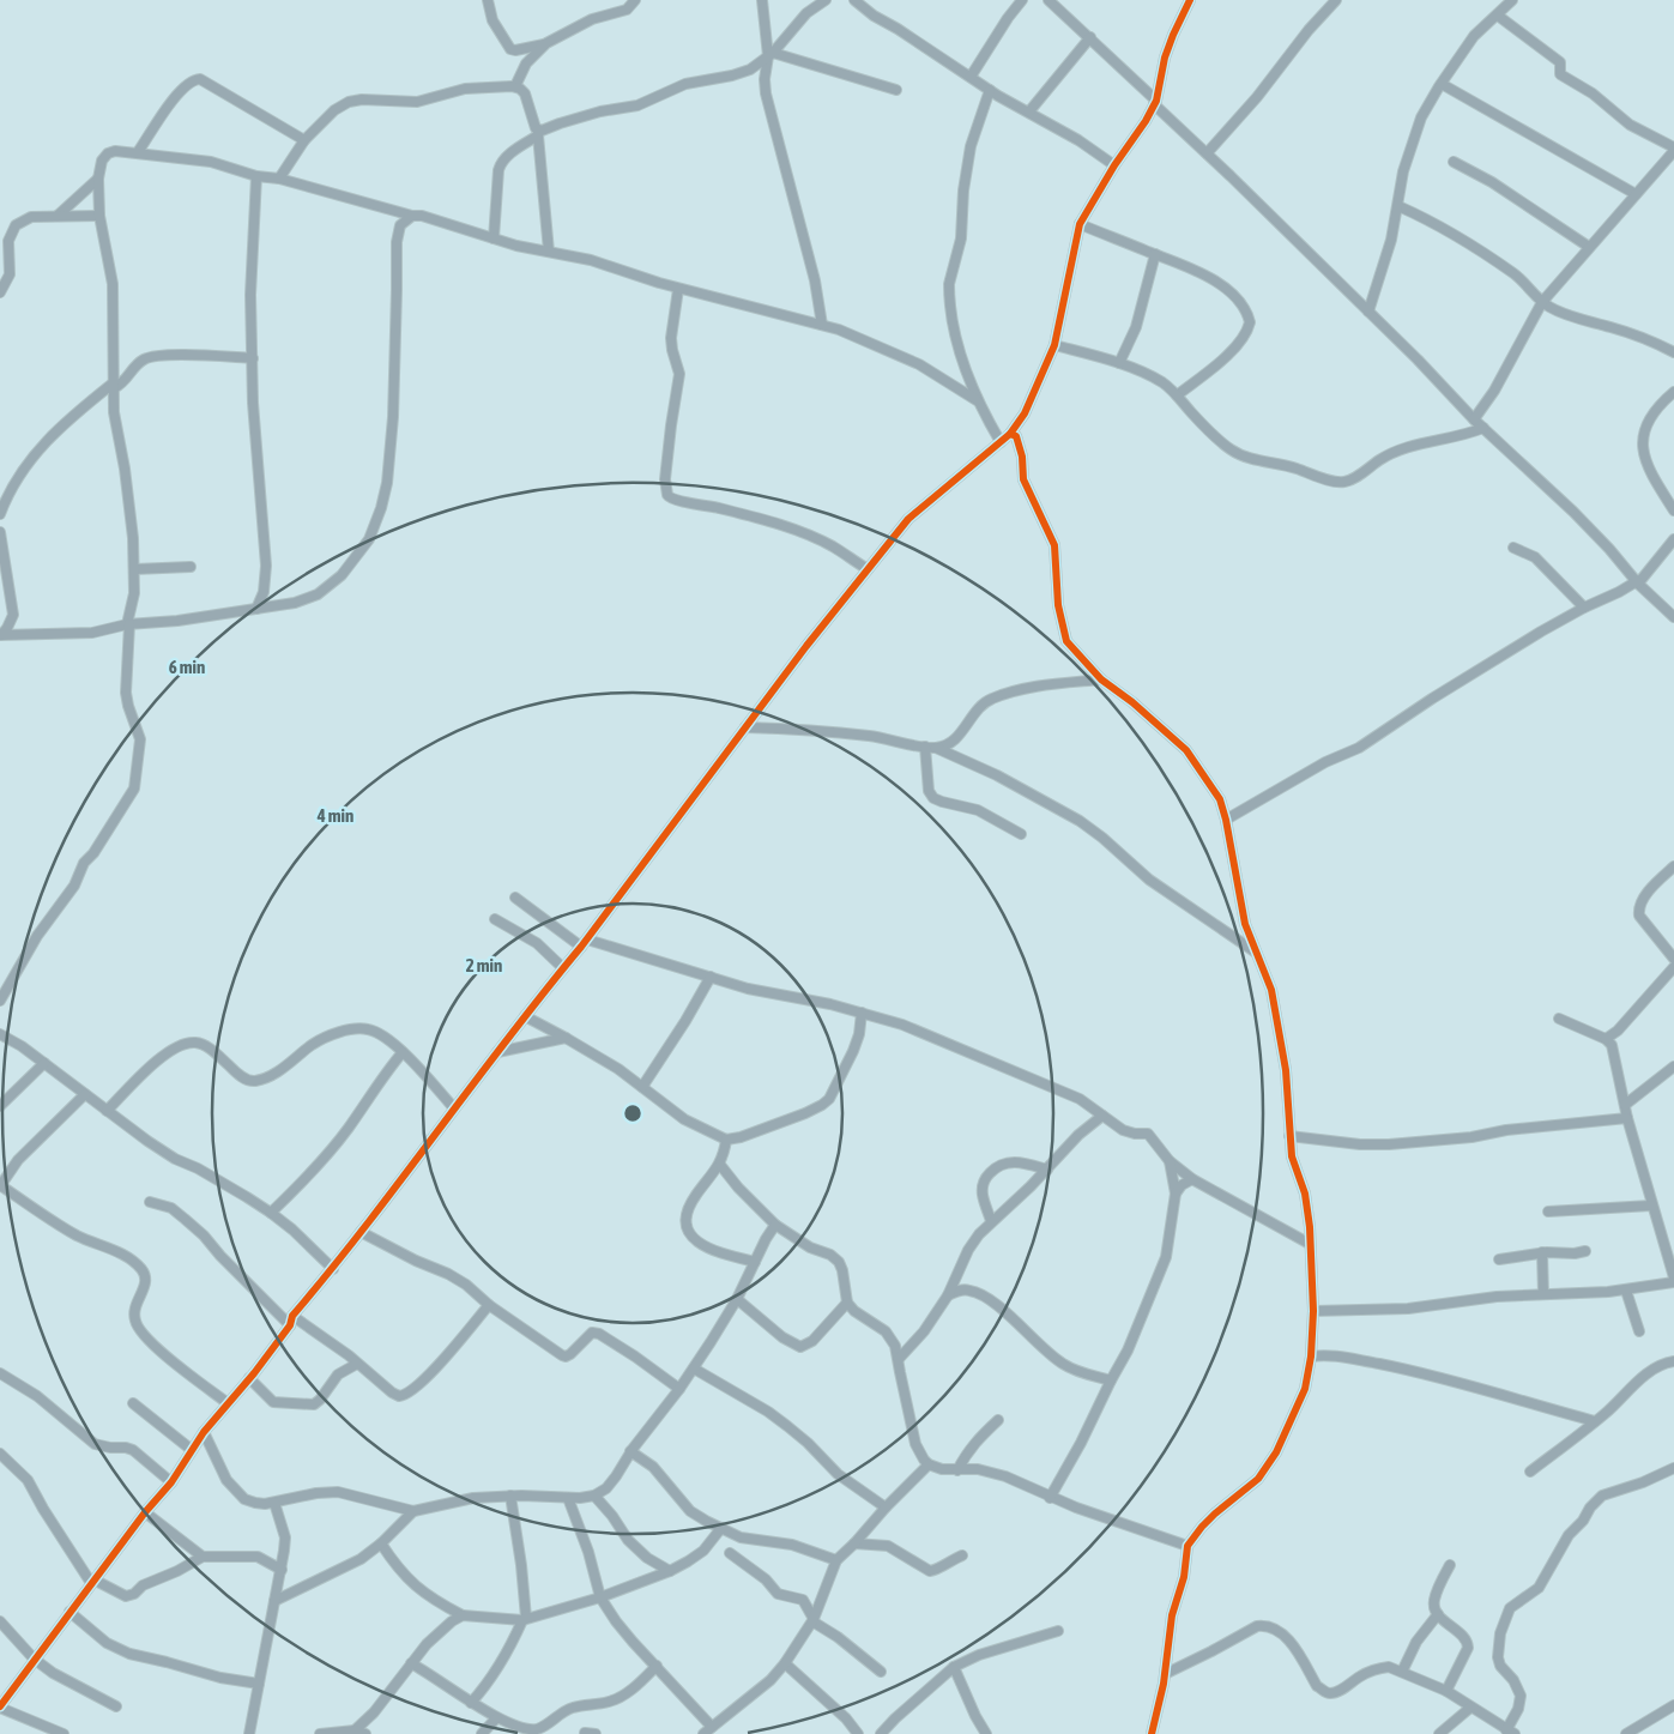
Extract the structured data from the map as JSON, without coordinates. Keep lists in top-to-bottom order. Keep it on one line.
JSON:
{"rings":["6 min","4 min","2 min"]}
